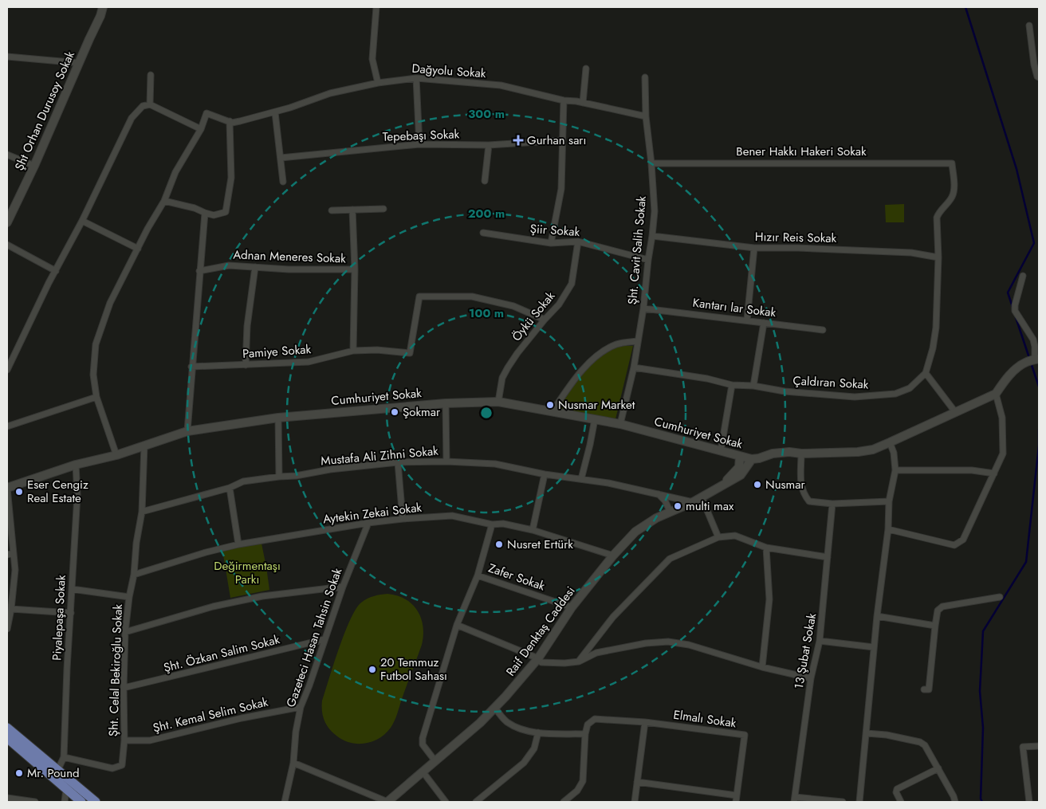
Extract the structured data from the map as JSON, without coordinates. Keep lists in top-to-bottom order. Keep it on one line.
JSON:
{"streets":{"street":["Dağyolu Sokak","Şht Orhan Durusoy Sokak","Tepebaşı Sokak","Bener Hakkı Hakeri Sokak","Şiir Sokak","Hızır Reis Sokak","Şht. Cavit Salih Sokak","Adnan Meneres Sokak","Kantarı lar Sokak","Öykü Sokak","Pamiye Sokak","Çaldıran Sokak","Cumhuriyet Sokak","Mustafa Ali Zihni Sokak","Aytekin Zekai Sokak","Zafer Sokak","Piyalepaşa Sokak","Raif Denktaş Caddesi","Gazeteci Hasan Tahsin Sokak","13 Şubat Sokak","Şht. Özkan Salim Sokak","Şht. Celal Bekiroğlu Sokak","Şht. Kemal Selim Sokak","Elmalı Sokak"]},"crossings":[["Dağyolu Sokak","Şht. Cavit Salih Sokak"],["Bener Hakkı Hakeri Sokak","Hızır Reis Sokak"],["Bener Hakkı Hakeri Sokak","Şht. Cavit Salih Sokak"],["Şiir Sokak","Şht. Cavit Salih Sokak"],["Şiir Sokak","Öykü Sokak"],["Hızır Reis Sokak","Şht. Cavit Salih Sokak"],["Şht. Cavit Salih Sokak","Kantarı lar Sokak"],["Şht. Cavit Salih Sokak","Çaldıran Sokak"],["Şht. Cavit Salih Sokak","Cumhuriyet Sokak"],["Öykü Sokak","Pamiye Sokak"],["Öykü Sokak","Cumhuriyet Sokak"],["Cumhuriyet Sokak","Piyalepaşa Sokak"],["Cumhuriyet Sokak","Raif Denktaş Caddesi"],["Cumhuriyet Sokak","Şht. Celal Bekiroğlu Sokak"],["Mustafa Ali Zihni Sokak","Raif Denktaş Caddesi"],["Mustafa Ali Zihni Sokak","Şht. Celal Bekiroğlu Sokak"],["Aytekin Zekai Sokak","Raif Denktaş Caddesi"],["Aytekin Zekai Sokak","Gazeteci Hasan Tahsin Sokak"],["Aytekin Zekai Sokak","Şht. Celal Bekiroğlu Sokak"],["Zafer Sokak","Raif Denktaş Caddesi"],["Piyalepaşa Sokak","Şht. Celal Bekiroğlu Sokak"],["Gazeteci Hasan Tahsin Sokak","Şht. Özkan Salim Sokak"],["Gazeteci Hasan Tahsin Sokak","Şht. Kemal Selim Sokak"],["Şht. Özkan Salim Sokak","Şht. Celal Bekiroğlu Sokak"],["Şht. Celal Bekiroğlu Sokak","Şht. Kemal Selim Sokak"]],"parks":["Değirmentaşı Parkı"],"places":{"health":["Gurhan sarı"],"other":["Nusmar Market","Şokmar","Nusmar","Eser Cengiz Real Estate","multi max","Nusret Ertürk","20 Temmuz Futbol Sahası","Mr. Pound"]},"rings":["300 m","200 m","100 m"]}
